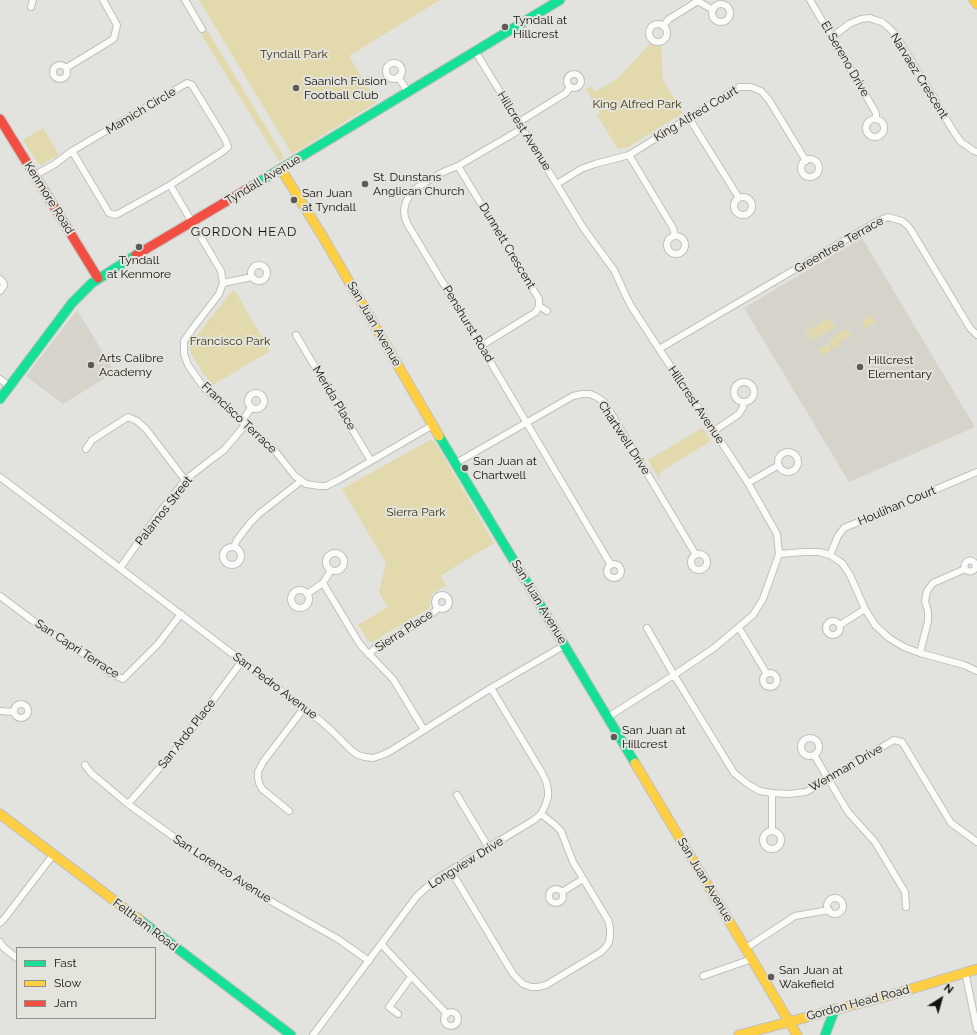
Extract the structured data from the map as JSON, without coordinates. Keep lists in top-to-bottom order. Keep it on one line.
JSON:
{"streets":{"street":["El Sereno Drive","Narvaez Crescent","Mamich Circle","King Alfred Court","Hillcrest Avenue","Tyndall Avenue","Kenmore Road","Greentree Terrace","Dunnett Crescent","San Juan Avenue","Penshurst Road","Merida Place","Francisco Terrace","Chartwell Drive","Houlihan Court","Palamos Street","Sierra Place","San Capri Terrace","San Pedro Avenue","San Ardo Place","Wenman Drive","Longview Drive","San Lorenzo Avenue","Feltham Road","Gordon Head Road"]},"crossings":[["El Sereno Drive","Narvaez Crescent"],["Mamich Circle","Kenmore Road"],["King Alfred Court","Hillcrest Avenue"],["Hillcrest Avenue","Tyndall Avenue"],["Hillcrest Avenue","Greentree Terrace"],["Hillcrest Avenue","San Juan Avenue"],["Hillcrest Avenue","Penshurst Road"],["Hillcrest Avenue","Wenman Drive"],["Tyndall Avenue","Kenmore Road"],["Tyndall Avenue","San Juan Avenue"],["Dunnett Crescent","Penshurst Road"],["San Juan Avenue","Chartwell Drive"],["San Juan Avenue","San Pedro Avenue"],["San Juan Avenue","Gordon Head Road"],["Penshurst Road","Chartwell Drive"],["Francisco Terrace","Palamos Street"],["Palamos Street","San Pedro Avenue"],["San Capri Terrace","San Pedro Avenue"],["San Pedro Avenue","San Ardo Place"],["San Ardo Place","San Lorenzo Avenue"],["Longview Drive","San Lorenzo Avenue"]],"districts":["GORDON HEAD"],"parks":["Tyndall Park","King Alfred Park","Francisco Park","Sierra Park"],"places":["Tyndall at Hillcrest","Saanich Fusion Football Club","St. Dunstans Anglican Church","San Juan at Tyndall","Tyndall at Kenmore","Arts Calibre Academy","Hillcrest Elementary","San Juan at Chartwell","San Juan at Hillcrest","San Juan at Wakefield"],"legend":["Fast","Slow","Jam"],"north":"top right"}
